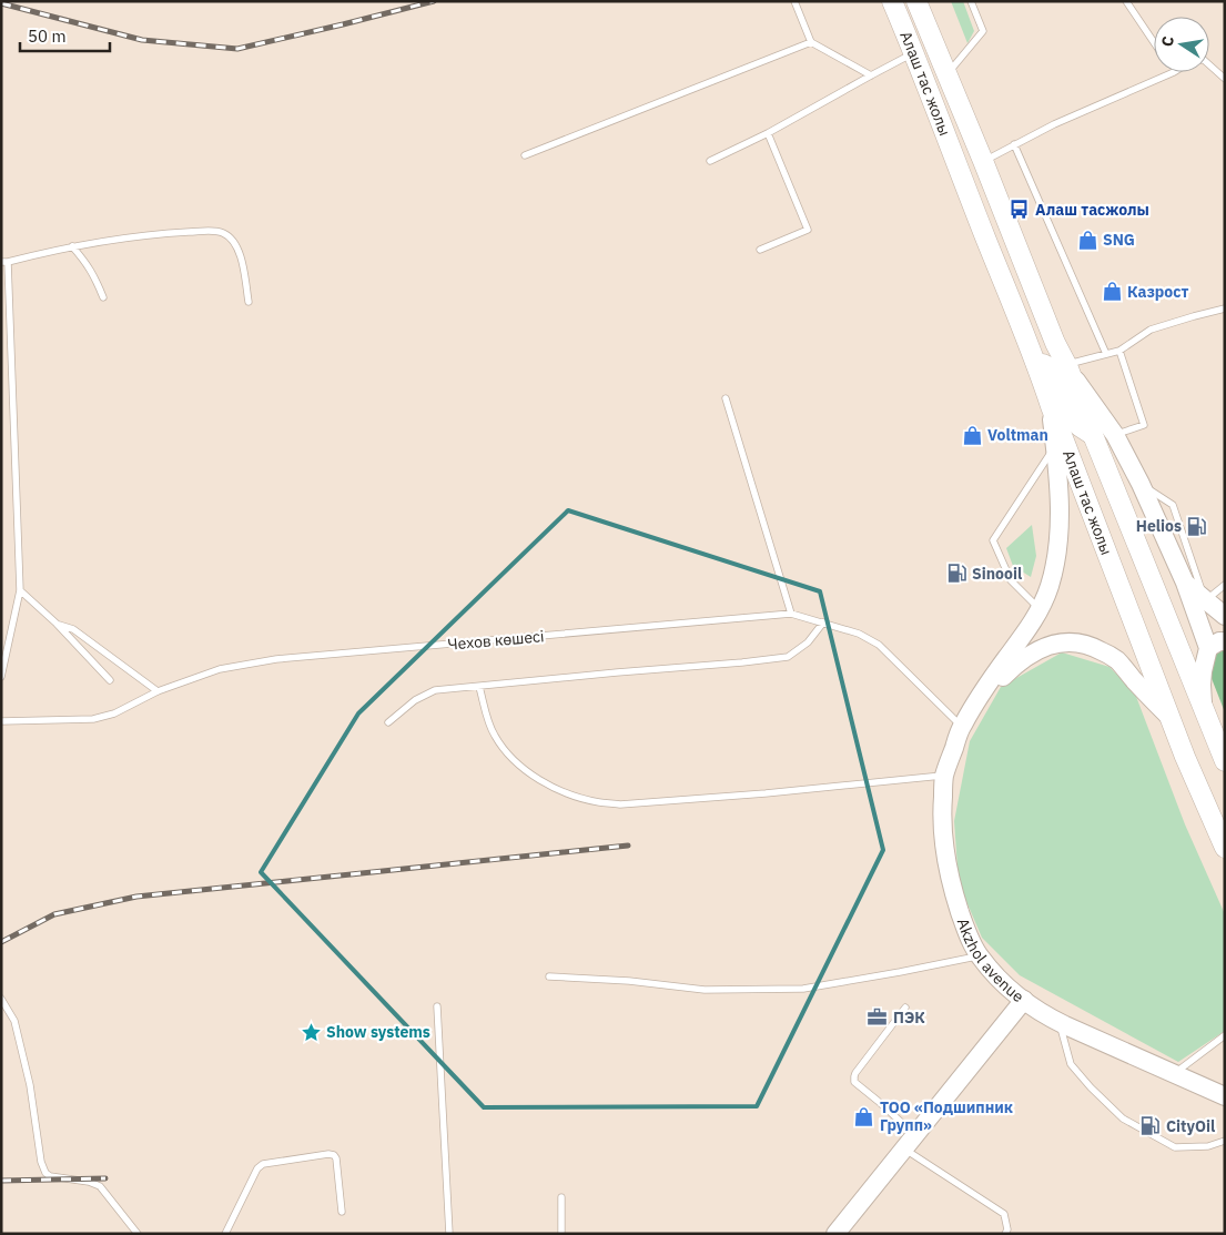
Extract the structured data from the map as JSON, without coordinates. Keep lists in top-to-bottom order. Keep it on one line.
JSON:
{"streets":{"main road":["Алаш тас жолы","Akzhol avenue"],"lane":["Чехов көшесі"]},"crossings":[["Алаш тас жолы","Akzhol avenue"],["Чехов көшесі","Akzhol avenue"]],"places":{"bus stop":["Алаш тасжолы"],"shop":["SNG","Казрост","Voltman","ТОО «Подшипник Групп»"],"fuel station":["Helios","Sinooil","CityOil"],"office":["ПЭК"],"place":["Show systems"]},"scale_bar":"50 m","north":"left"}
